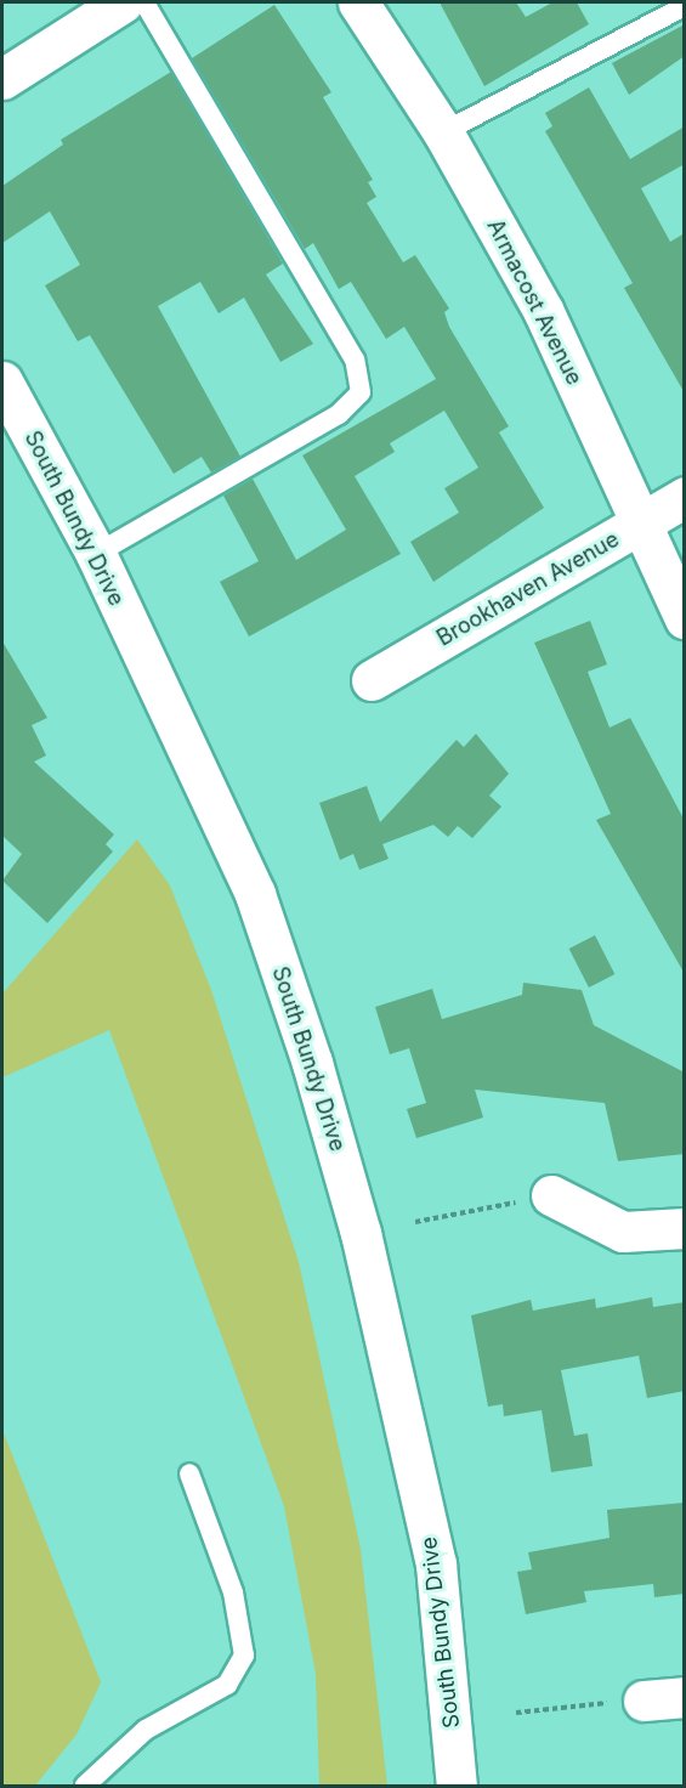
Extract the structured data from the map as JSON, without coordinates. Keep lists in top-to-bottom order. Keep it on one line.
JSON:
{"streets":{"main road":["Armacost Avenue","South Bundy Drive","Brookhaven Avenue"]},"crossings":[["Armacost Avenue","Brookhaven Avenue"]]}
